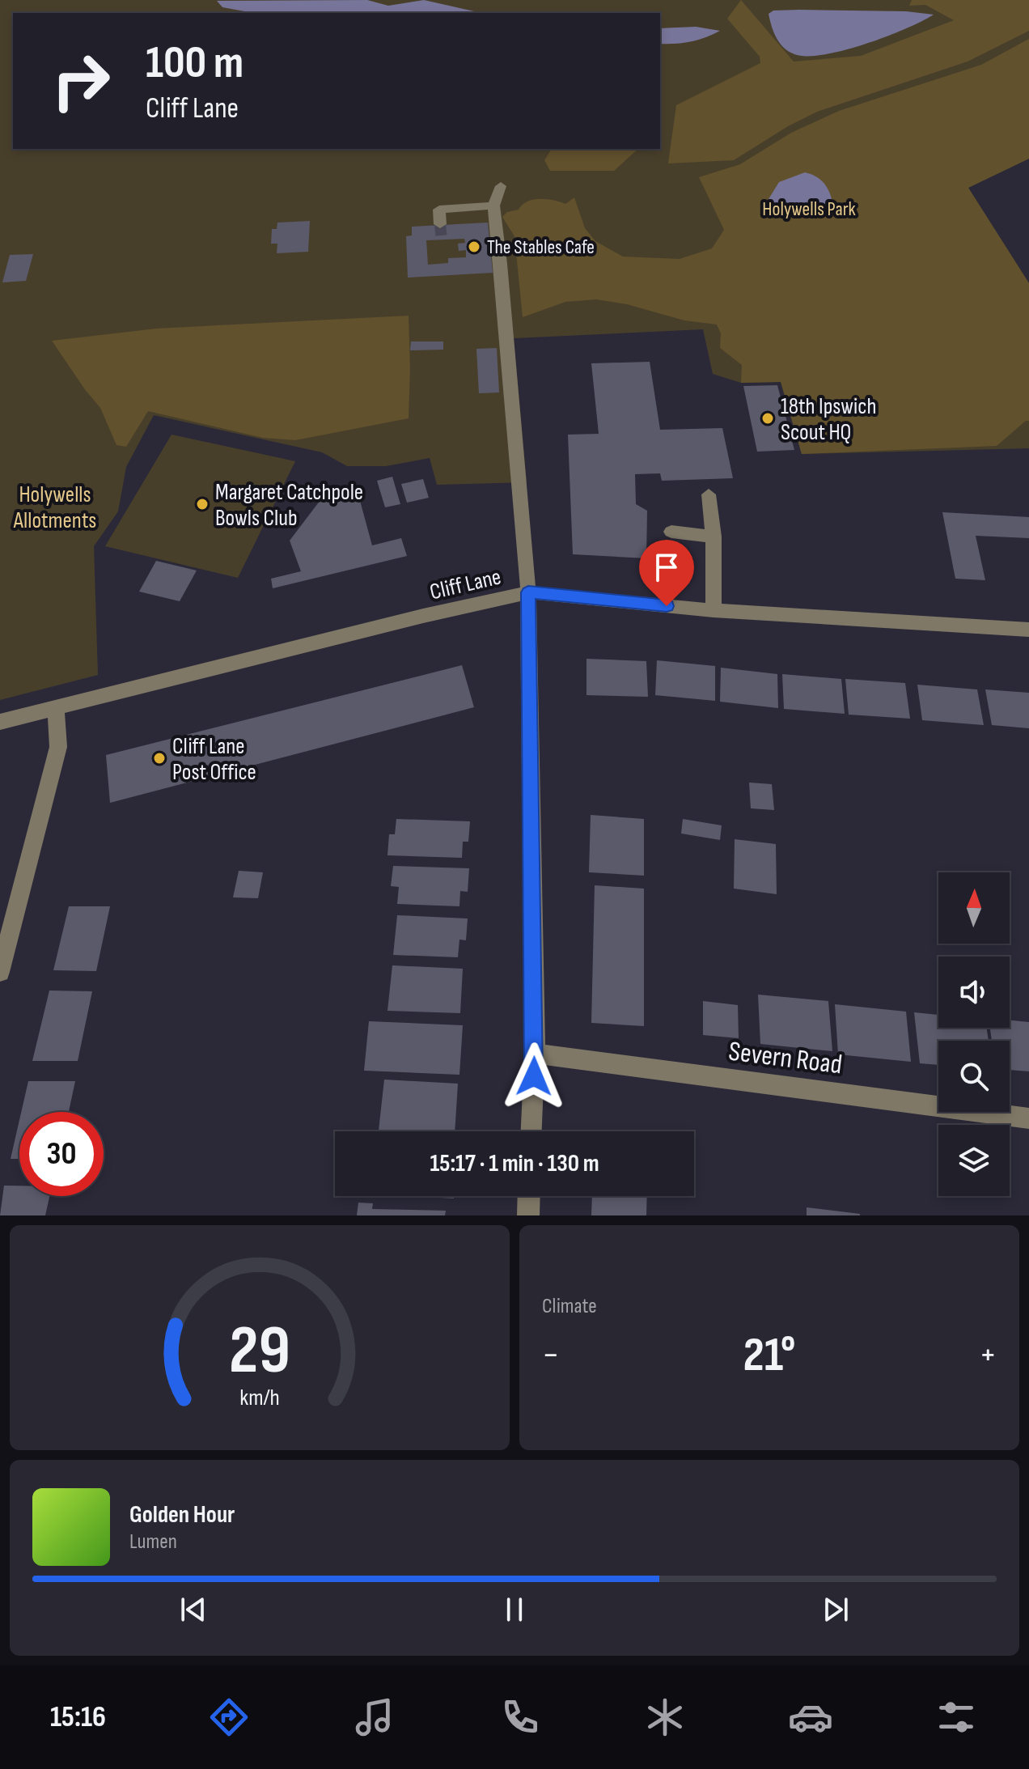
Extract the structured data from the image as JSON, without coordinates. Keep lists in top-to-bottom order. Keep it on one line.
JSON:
{"streets":{"street":["Cliff Lane","Severn Road"]},"parks":["Holywells Park","Holywells Allotments"],"places":["The Stables Cafe","18th Ipswich Scout HQ","Margaret Catchpole Bowls Club","Cliff Lane Post Office"],"north":"top","page":{"turn":["100 m","Cliff Lane"],"limit":"30","trip":"15:17 · 1 min · 130 m","tile":"Climate","heat":["−","21°","+"],"song":["Golden Hour","Lumen"],"tabs":"15:16","gauge":["29","km/h"]}}
